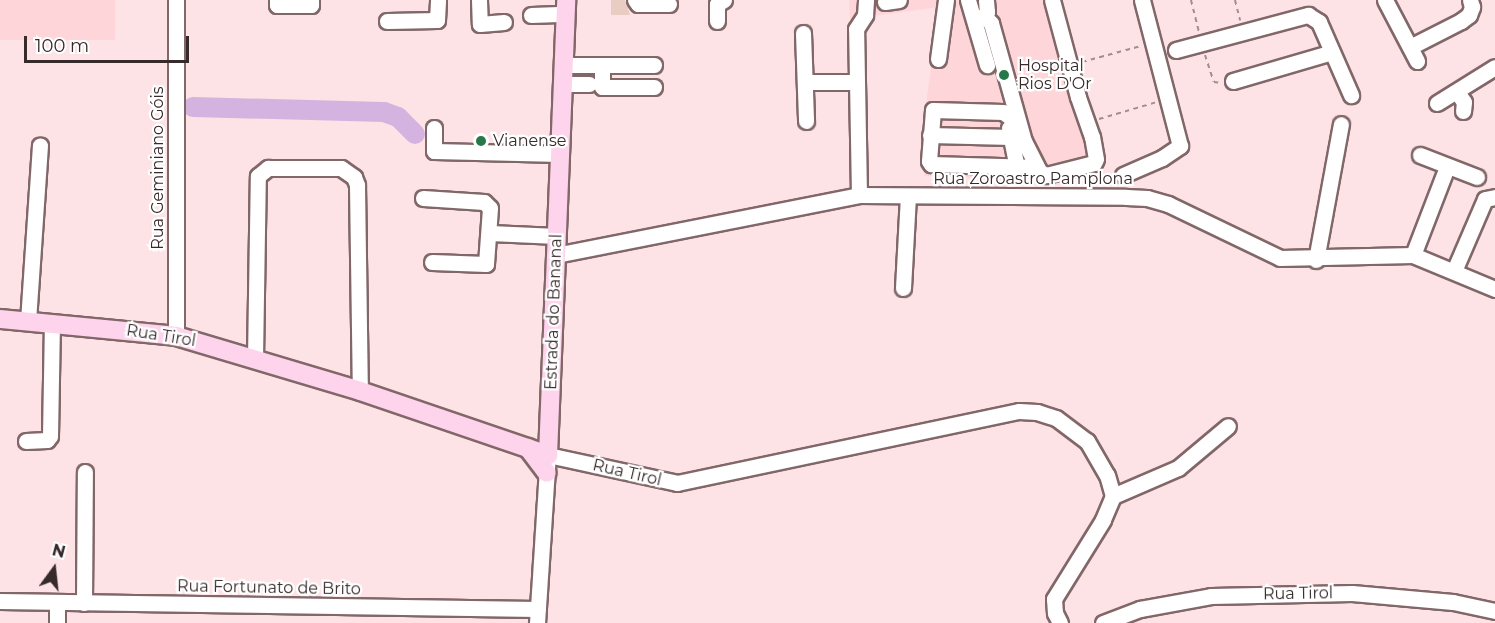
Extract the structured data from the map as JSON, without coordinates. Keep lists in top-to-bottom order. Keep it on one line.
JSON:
{"streets":{"main road":["Estrada do Bananal","Rua Tirol"],"street":["Rua Geminiano Góis","Rua Zoroastro Pamplona","Rua Fortunato de Brito"]},"crossings":[["Rua Geminiano Góis","Rua Tirol"],["Rua Zoroastro Pamplona","Estrada do Bananal"],["Estrada do Bananal","Rua Tirol"],["Estrada do Bananal","Rua Fortunato de Brito"]],"places":["Hospital Rios D'Or","Vianense"],"scale_bar":"100 m","north":"top"}
